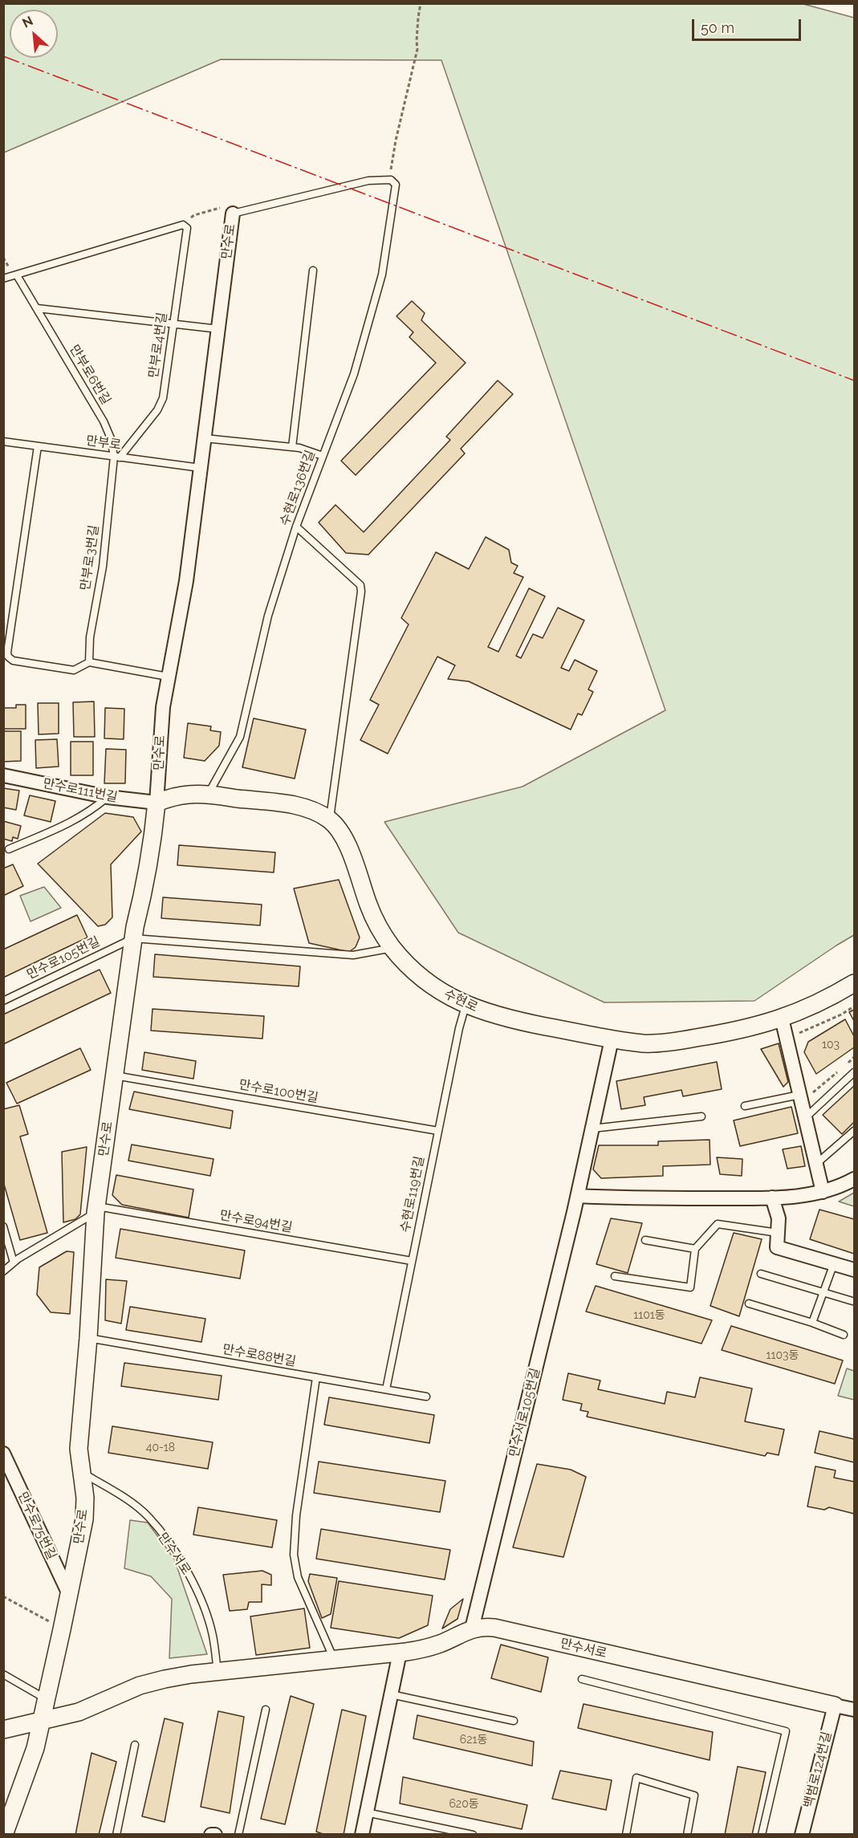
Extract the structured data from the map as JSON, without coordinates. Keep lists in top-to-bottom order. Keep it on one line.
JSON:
{"streets":{"street":["만수로","만수로111번길","수현로","만수서로105번길","만수로75번길","만수서로","백범로124번길"],"lane":["만부로4번길","만부로6번길","만부로","수현로136번길","만부로3번길","만수로105번길","만수로100번길","수현로119번길","만수로94번길","만수로88번길"]},"crossings":[["만수로","만부로"],["만수로","수현로136번길"],["만수로","만수로111번길"],["만수로","만수로105번길"],["만수로","수현로"],["만수로","만수로100번길"],["만수로","만수로94번길"],["만수로","만수로88번길"],["만수로","만수로75번길"],["만수로","만수서로"],["만부로4번길","만부로6번길"],["만부로4번길","만부로"],["만부로4번길","만부로3번길"],["만부로6번길","만부로"],["만부로6번길","만부로3번길"],["만부로","만부로3번길"],["수현로136번길","수현로"],["만수로111번길","수현로"],["수현로","수현로119번길"],["수현로","만수서로105번길"],["만수로100번길","수현로119번길"],["수현로119번길","만수로94번길"],["수현로119번길","만수로88번길"],["만수서로105번길","만수서로"],["만수서로","백범로124번길"]],"house_numbers":["103","1101동","1103동","40-18","621동","620동"],"scale_bar":"50 m","north":"top left"}
